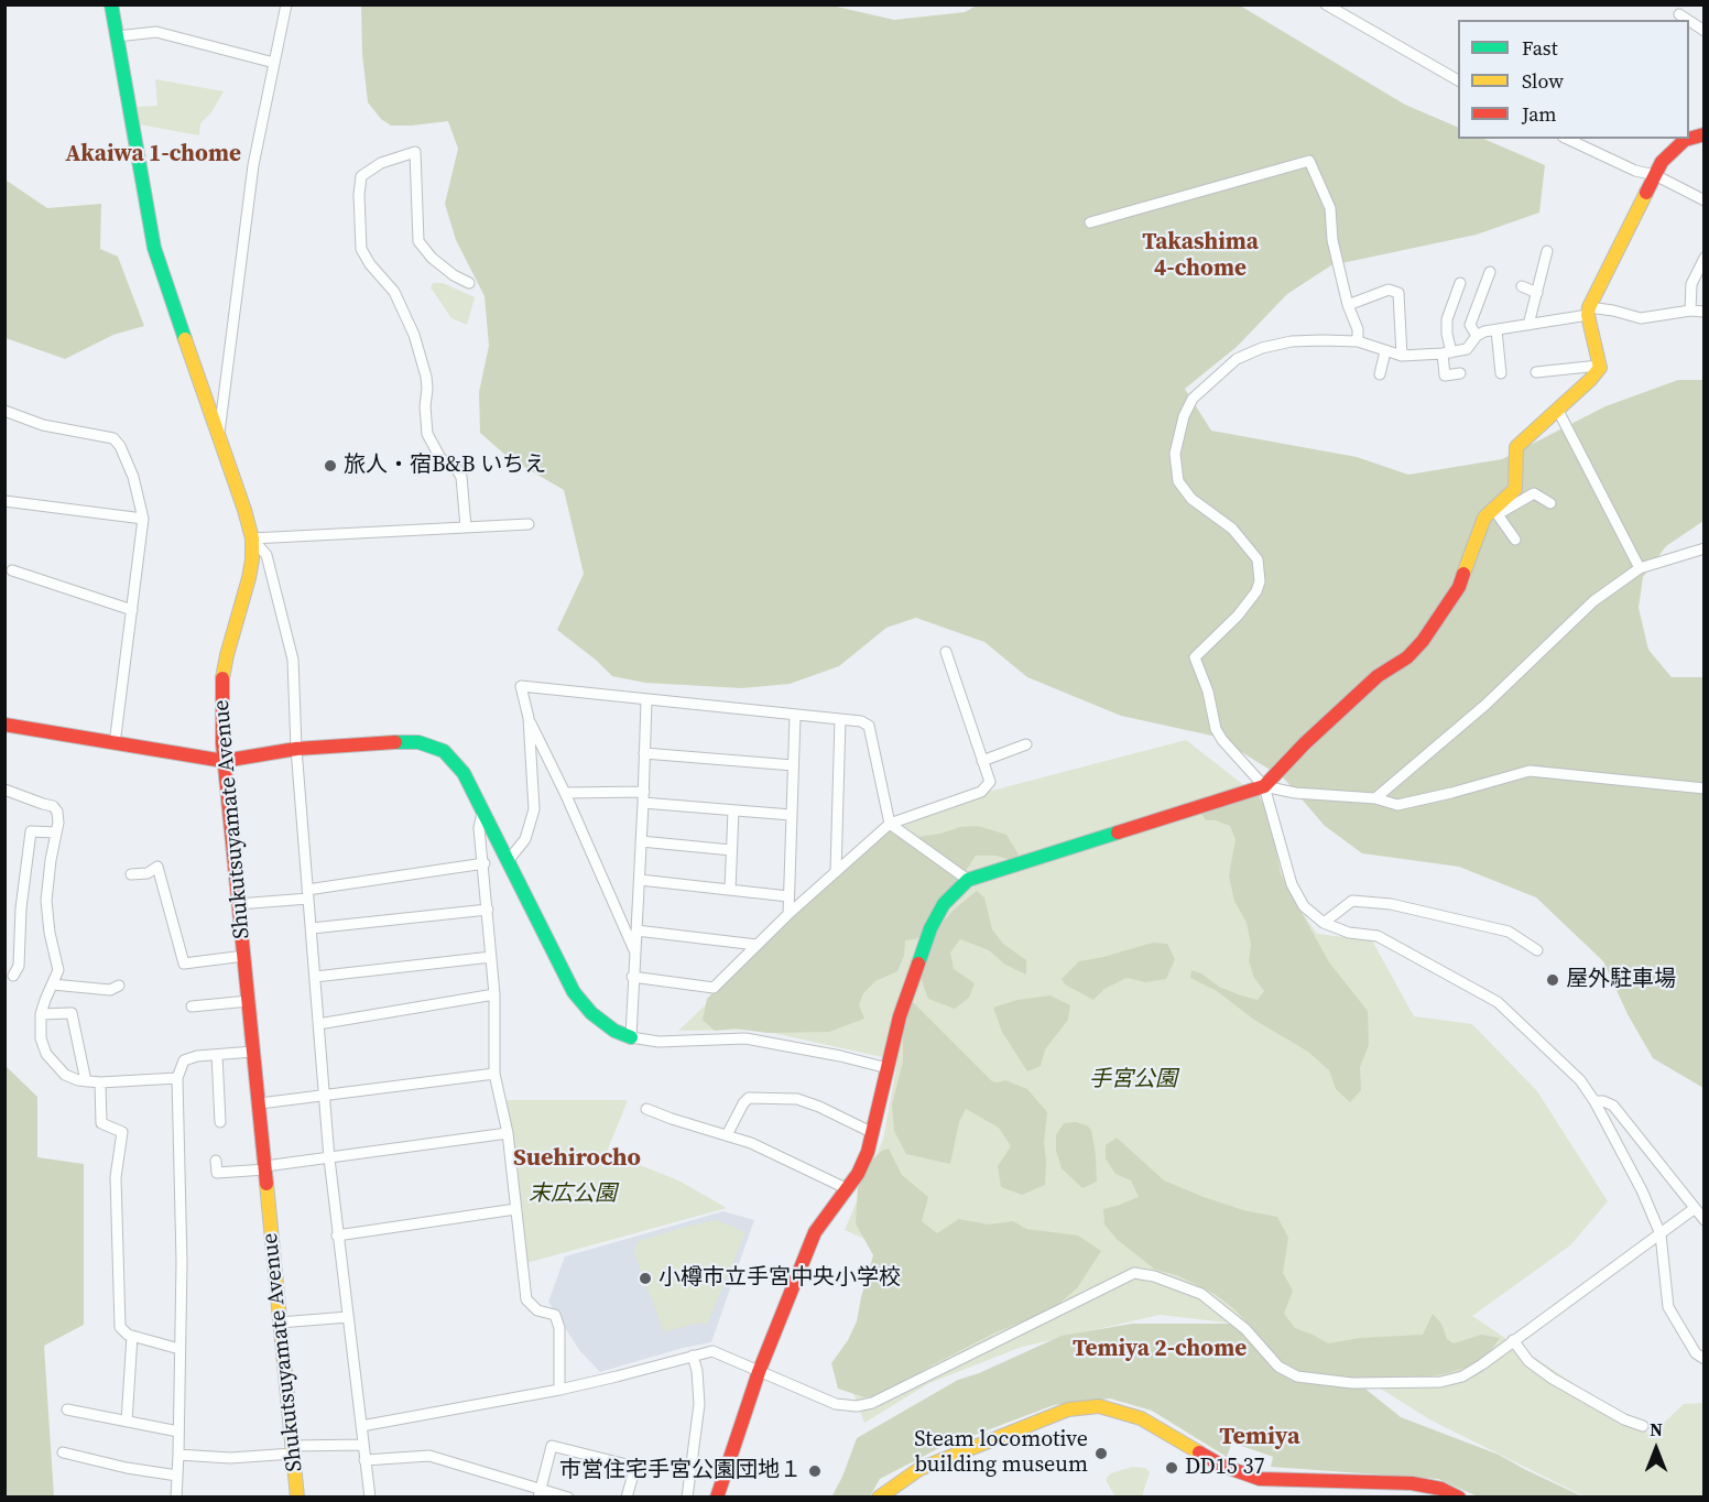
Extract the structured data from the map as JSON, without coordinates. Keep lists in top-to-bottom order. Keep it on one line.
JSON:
{"streets":{"street":["Shukutsuyamate Avenue"]},"districts":["Akaiwa 1-chome","Takashima 4-chome","Suehirocho","Temiya 2-chome","Temiya"],"parks":["手宮公園","末広公園"],"places":["旅人・宿B&B いちえ","屋外駐車場","小樽市立手宮中央小学校","Steam locomotive building museum","DD15 37","市営住宅手宮公園団地１"],"legend":["Fast","Slow","Jam"],"north":"top"}
